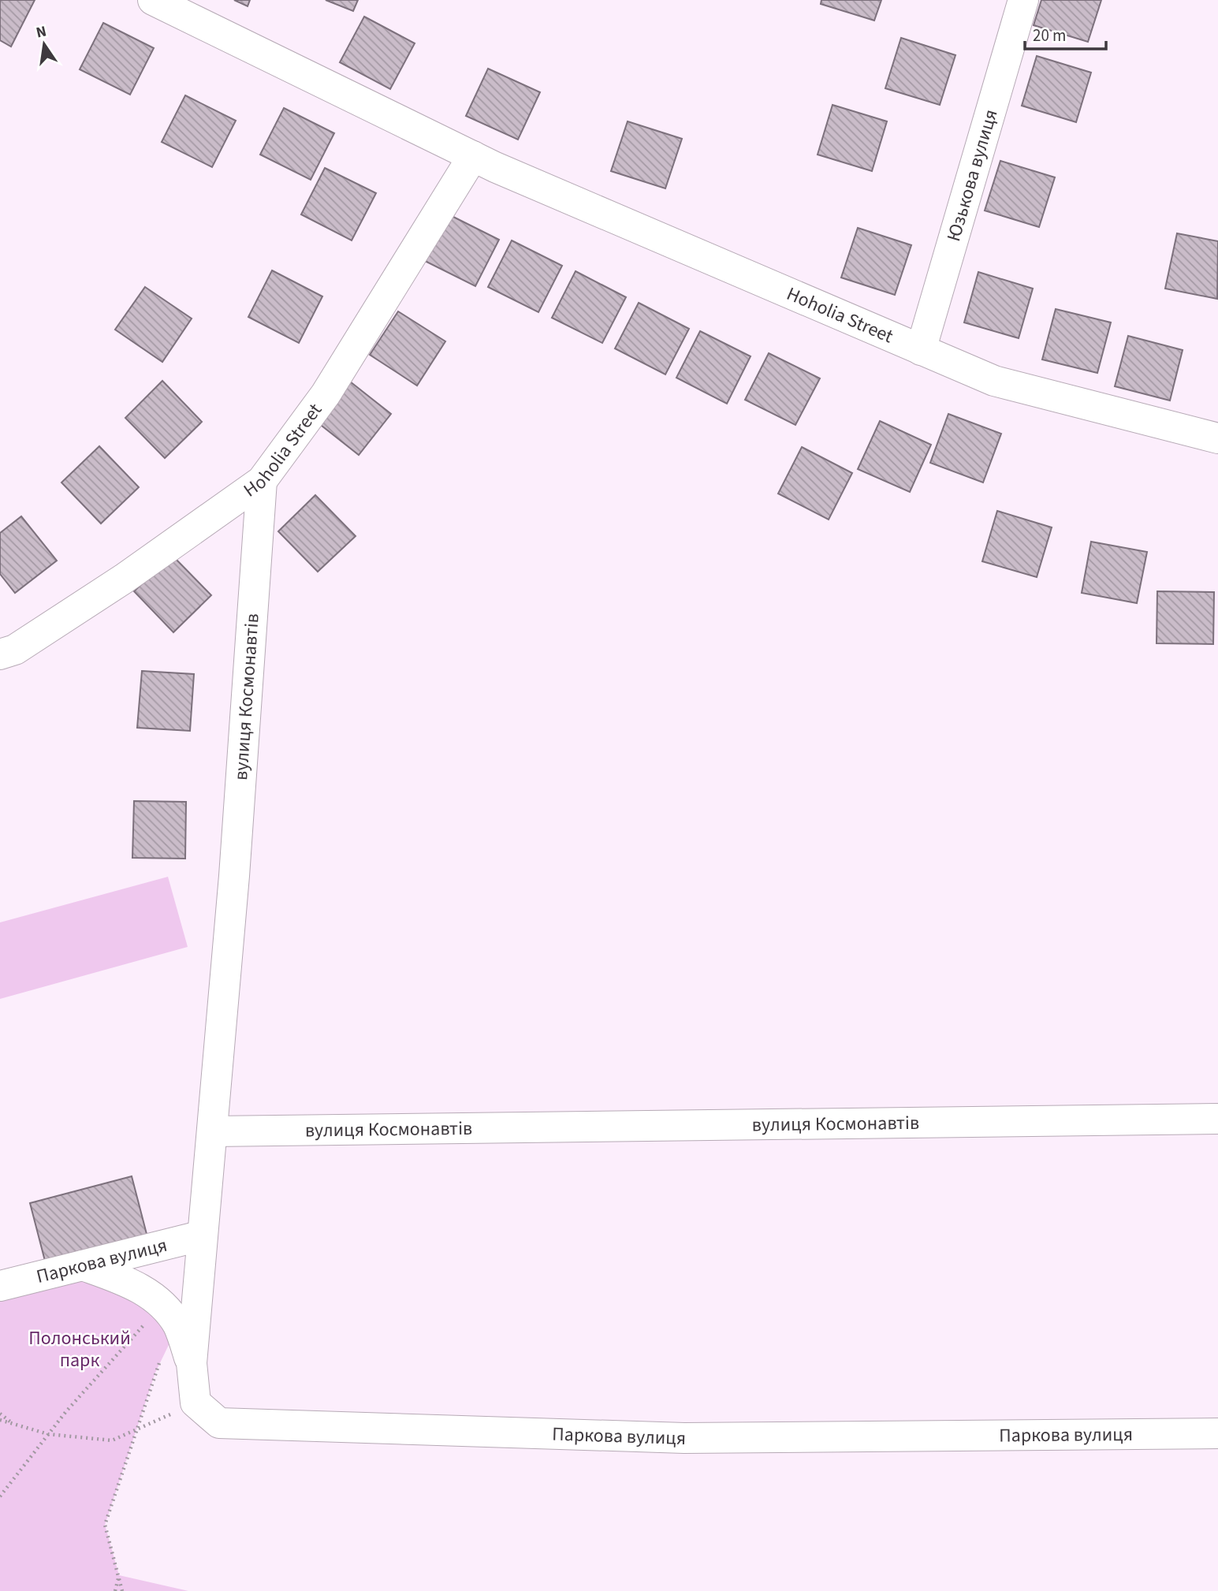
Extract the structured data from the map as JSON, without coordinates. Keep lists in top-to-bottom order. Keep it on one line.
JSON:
{"streets":{"street":["Юзькова вулиця","Hoholia Street","вулиця Космонавтів","Паркова вулиця"]},"crossings":[["Юзькова вулиця","Hoholia Street"],["Hoholia Street","вулиця Космонавтів"]],"parks":["Полонський парк"],"scale_bar":"20 m","north":"top"}
